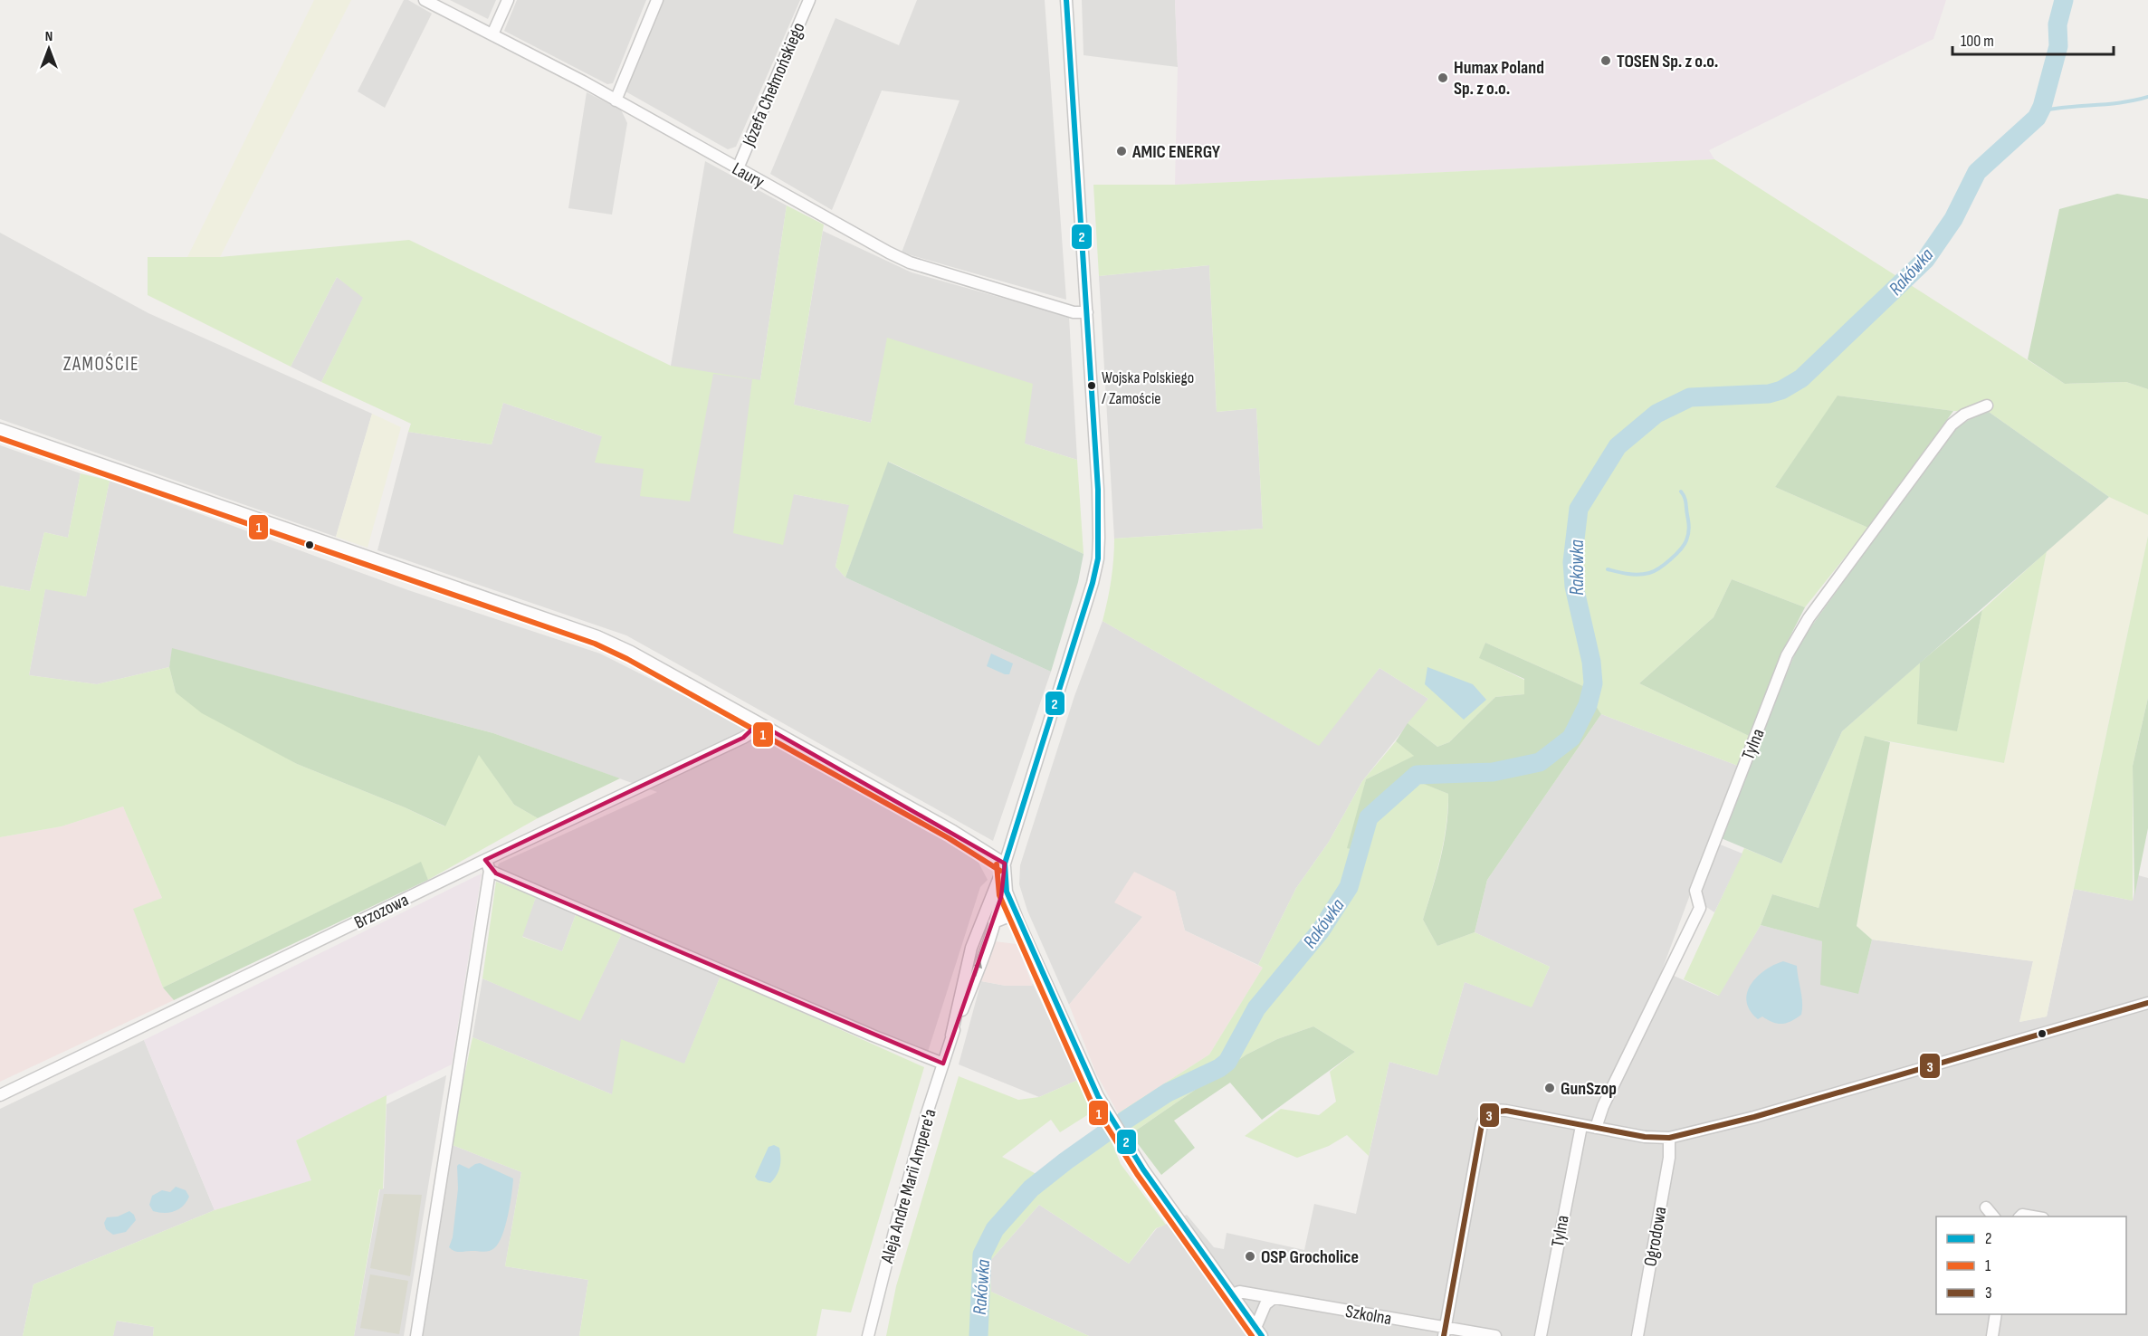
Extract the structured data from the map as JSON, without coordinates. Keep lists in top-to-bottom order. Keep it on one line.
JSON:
{"streets":{"street":["Józefa Chełmońskiego","Laury","Tylna","Brzozowa","Aleja Andre Marii Ampere'a","Ogrodowa","Szkolna"]},"crossings":[["Józefa Chełmońskiego","Laury"]],"districts":["ZAMOŚCIE"],"water":["Rakówka"],"places":["TOSEN Sp. z o.o.","Humax Poland Sp. z o.o.","AMIC ENERGY","Wojska Polskiego / Zamoście","GunSzop","OSP Grocholice"],"lines":["transit line 2","transit line 1","transit line 3"],"legend":["2","1","3"],"scale_bar":"100 m","north":"top"}
